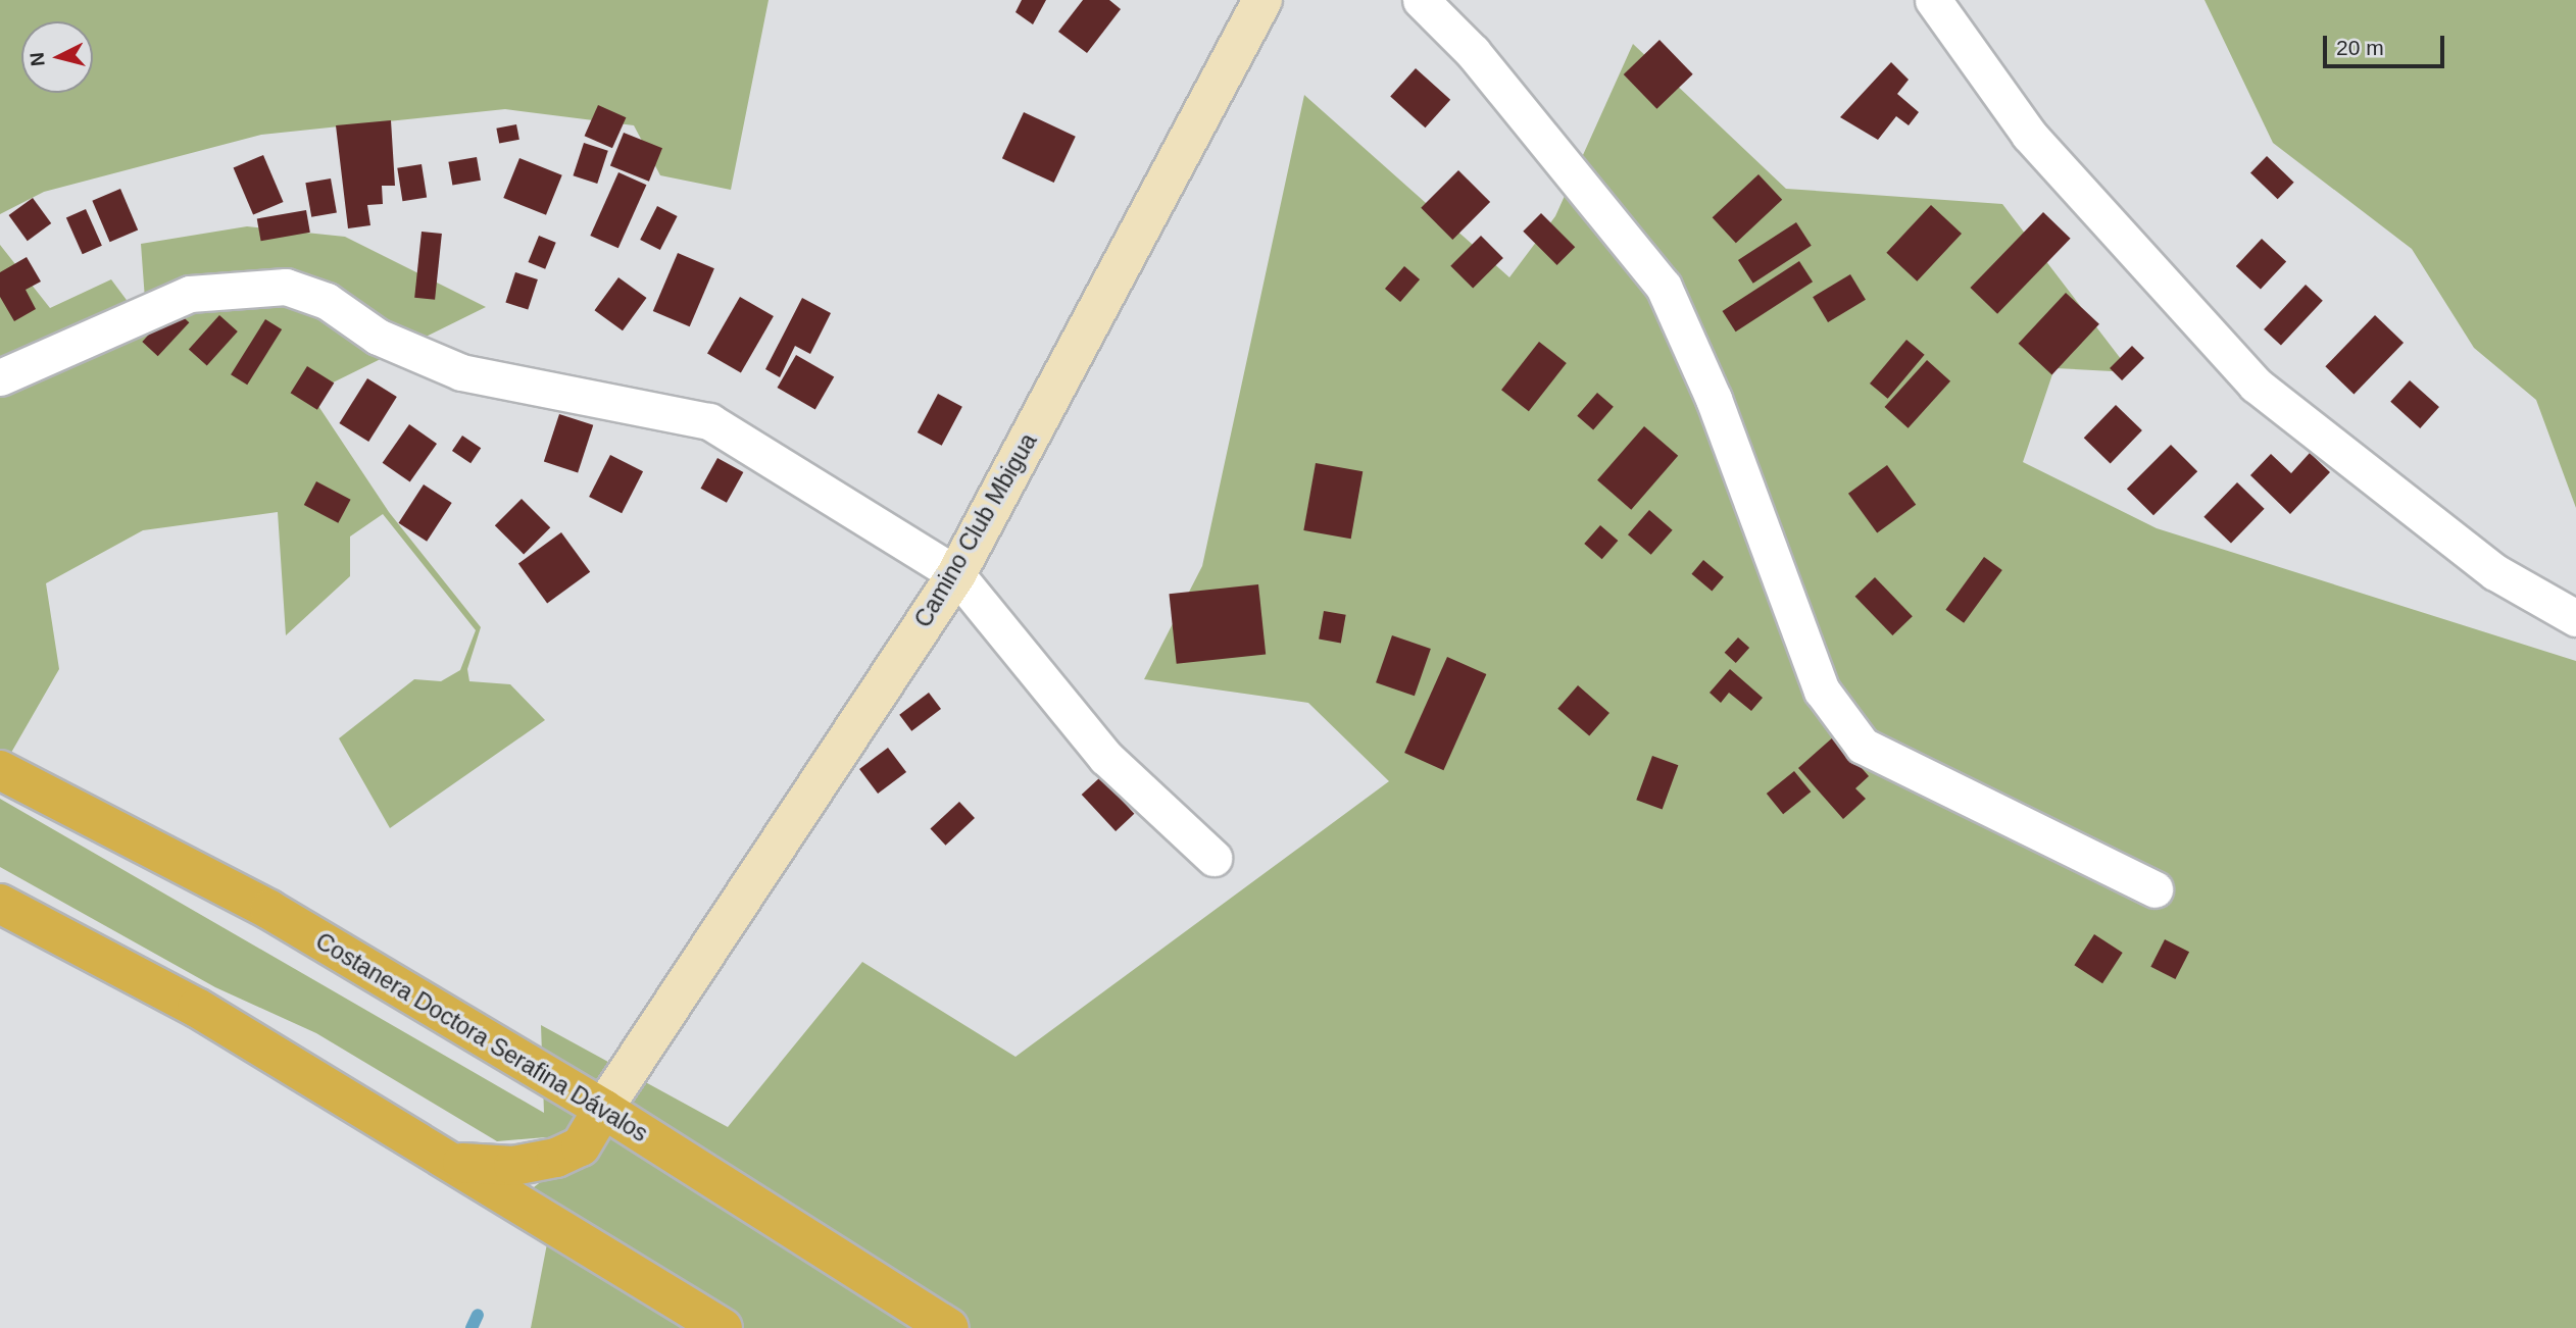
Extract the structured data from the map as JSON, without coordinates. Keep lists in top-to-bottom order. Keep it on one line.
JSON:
{"streets":{"highway":["Costanera Doctora Serafina Dávalos"],"main road":["Camino Club Mbigua"]},"crossings":[["Camino Club Mbigua","Costanera Doctora Serafina Dávalos"]],"scale_bar":"20 m","north":"left"}
